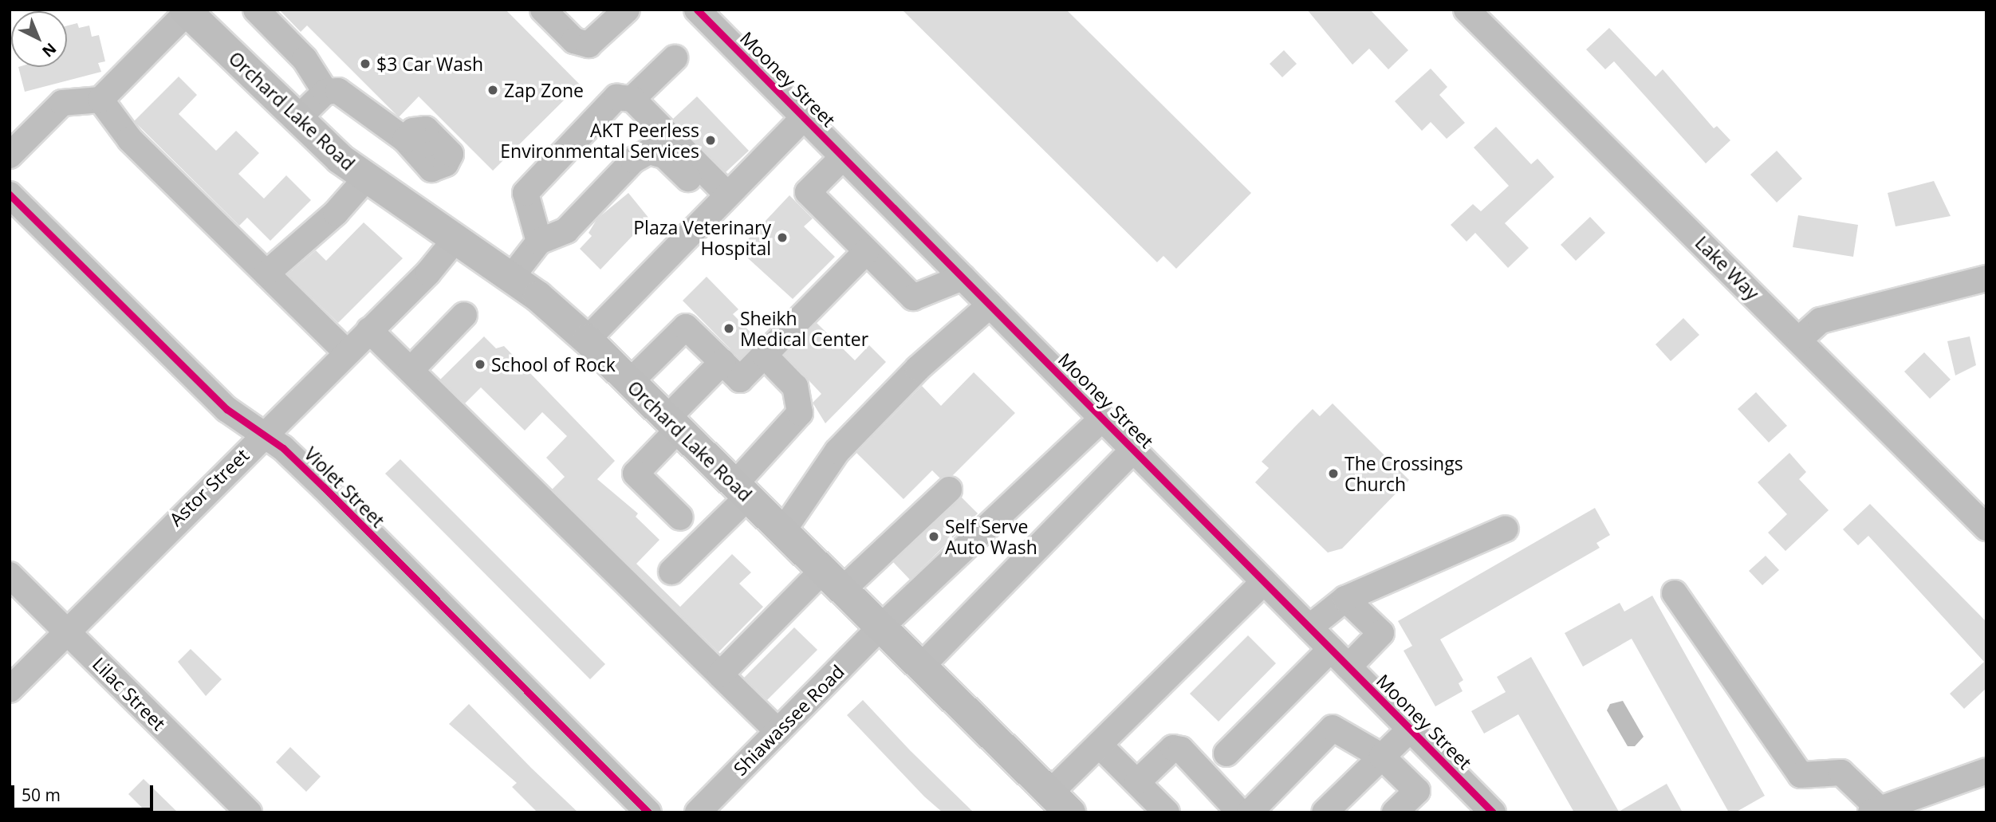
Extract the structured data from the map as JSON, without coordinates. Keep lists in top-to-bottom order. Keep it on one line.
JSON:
{"streets":{"main road":["Orchard Lake Road"],"street":["Mooney Street","Lake Way","Astor Street","Violet Street","Lilac Street","Shiawassee Road"]},"crossings":[["Mooney Street","Shiawassee Road"],["Orchard Lake Road","Astor Street"],["Orchard Lake Road","Shiawassee Road"],["Astor Street","Violet Street"],["Astor Street","Lilac Street"]],"places":["$3 Car Wash","Zap Zone","AKT Peerless Environmental Services","Plaza Veterinary Hospital","Sheikh Medical Center","School of Rock","The Crossings Church","Self Serve Auto Wash"],"scale_bar":"50 m","north":"bottom right"}
